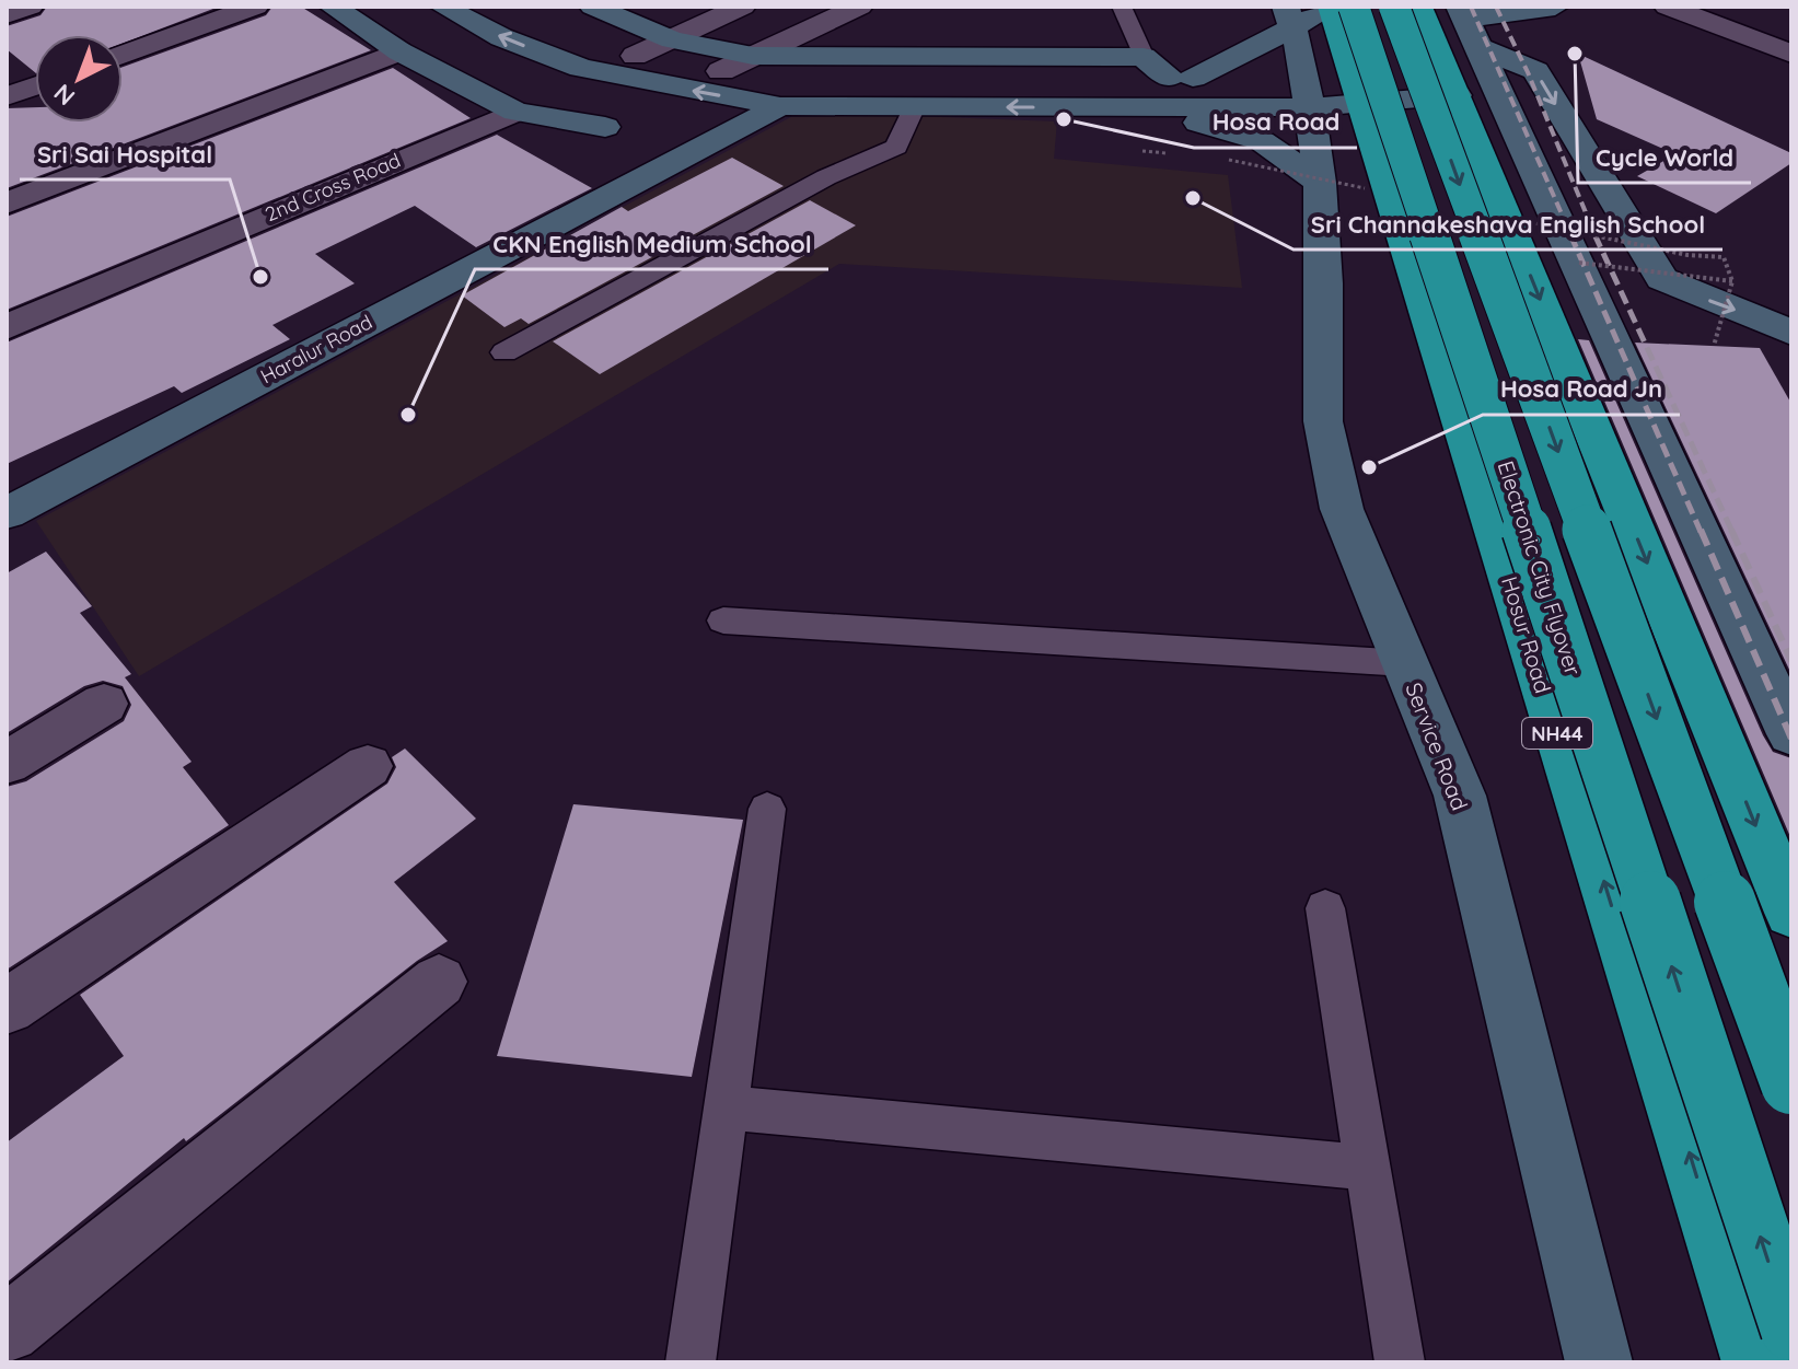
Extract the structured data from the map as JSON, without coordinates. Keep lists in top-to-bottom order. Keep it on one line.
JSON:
{"streets":{"highway":["Electronic City Flyover","Hosur Road","NH44"],"street":["2nd Cross Road","Haralur Road","Service Road"]},"places":["Cycle World","Hosa Road","Sri Channakeshava English School","Sri Sai Hospital","CKN English Medium School","Hosa Road Jn"],"north":"bottom left"}
